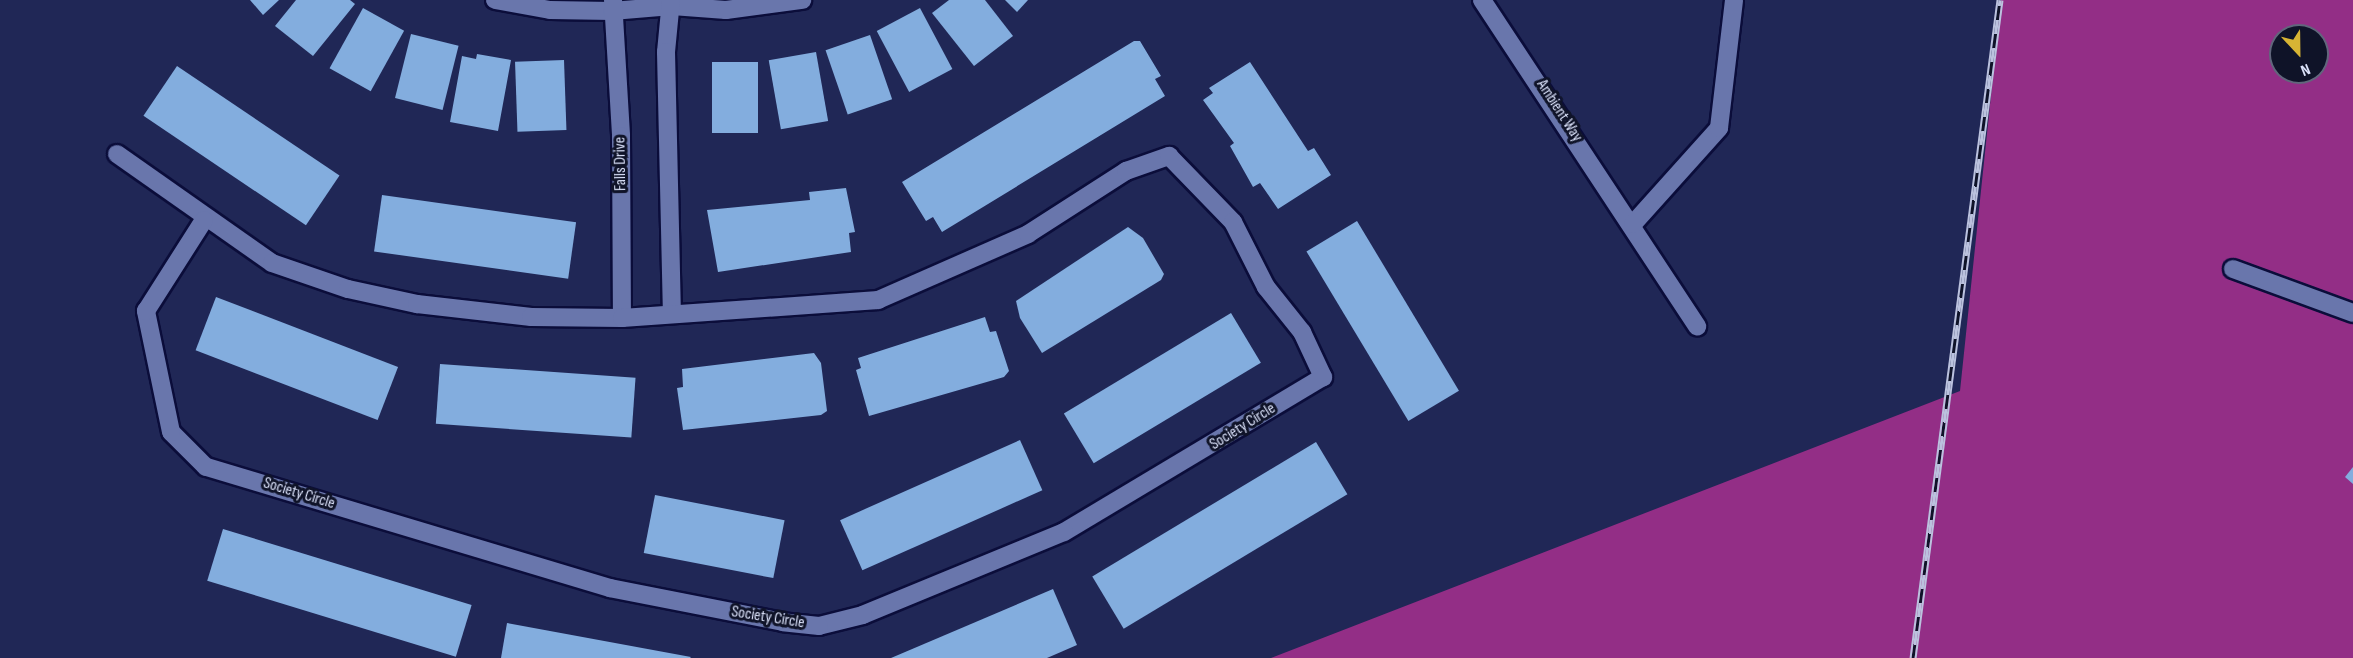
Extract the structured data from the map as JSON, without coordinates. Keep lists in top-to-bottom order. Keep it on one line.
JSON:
{"streets":{"street":["Ambient Way","Falls Drive","Society Circle"]},"crossings":[["Falls Drive","Society Circle"]],"north":"bottom"}
